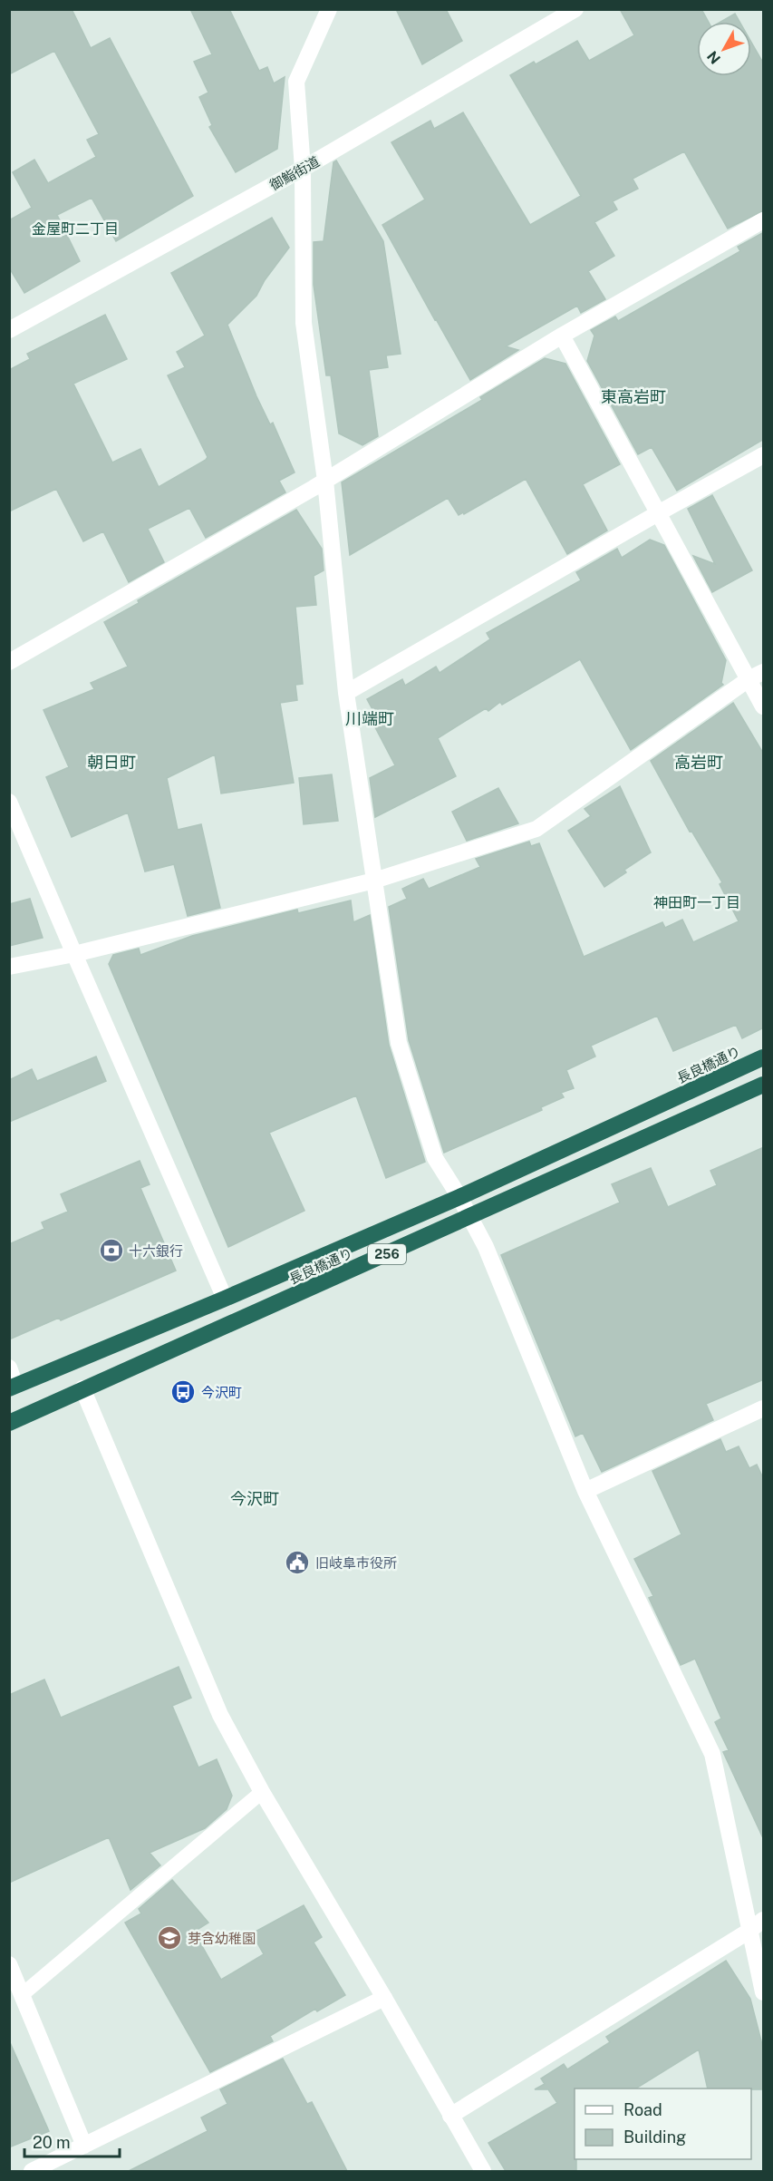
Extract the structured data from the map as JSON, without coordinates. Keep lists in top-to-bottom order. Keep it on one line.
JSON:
{"streets":{"highway":["長良橋通り","256"],"street":["御鮨街道"]},"districts":["金屋町二丁目","東高岩町","川端町","朝日町","高岩町","神田町一丁目","今沢町"],"places":{"bank":["十六銀行"],"bus stop":["今沢町"],"public building":["旧岐阜市役所"],"school or university":["芽含幼稚園"]},"legend":["Road","Building"],"scale_bar":"20 m","north":"bottom left"}
